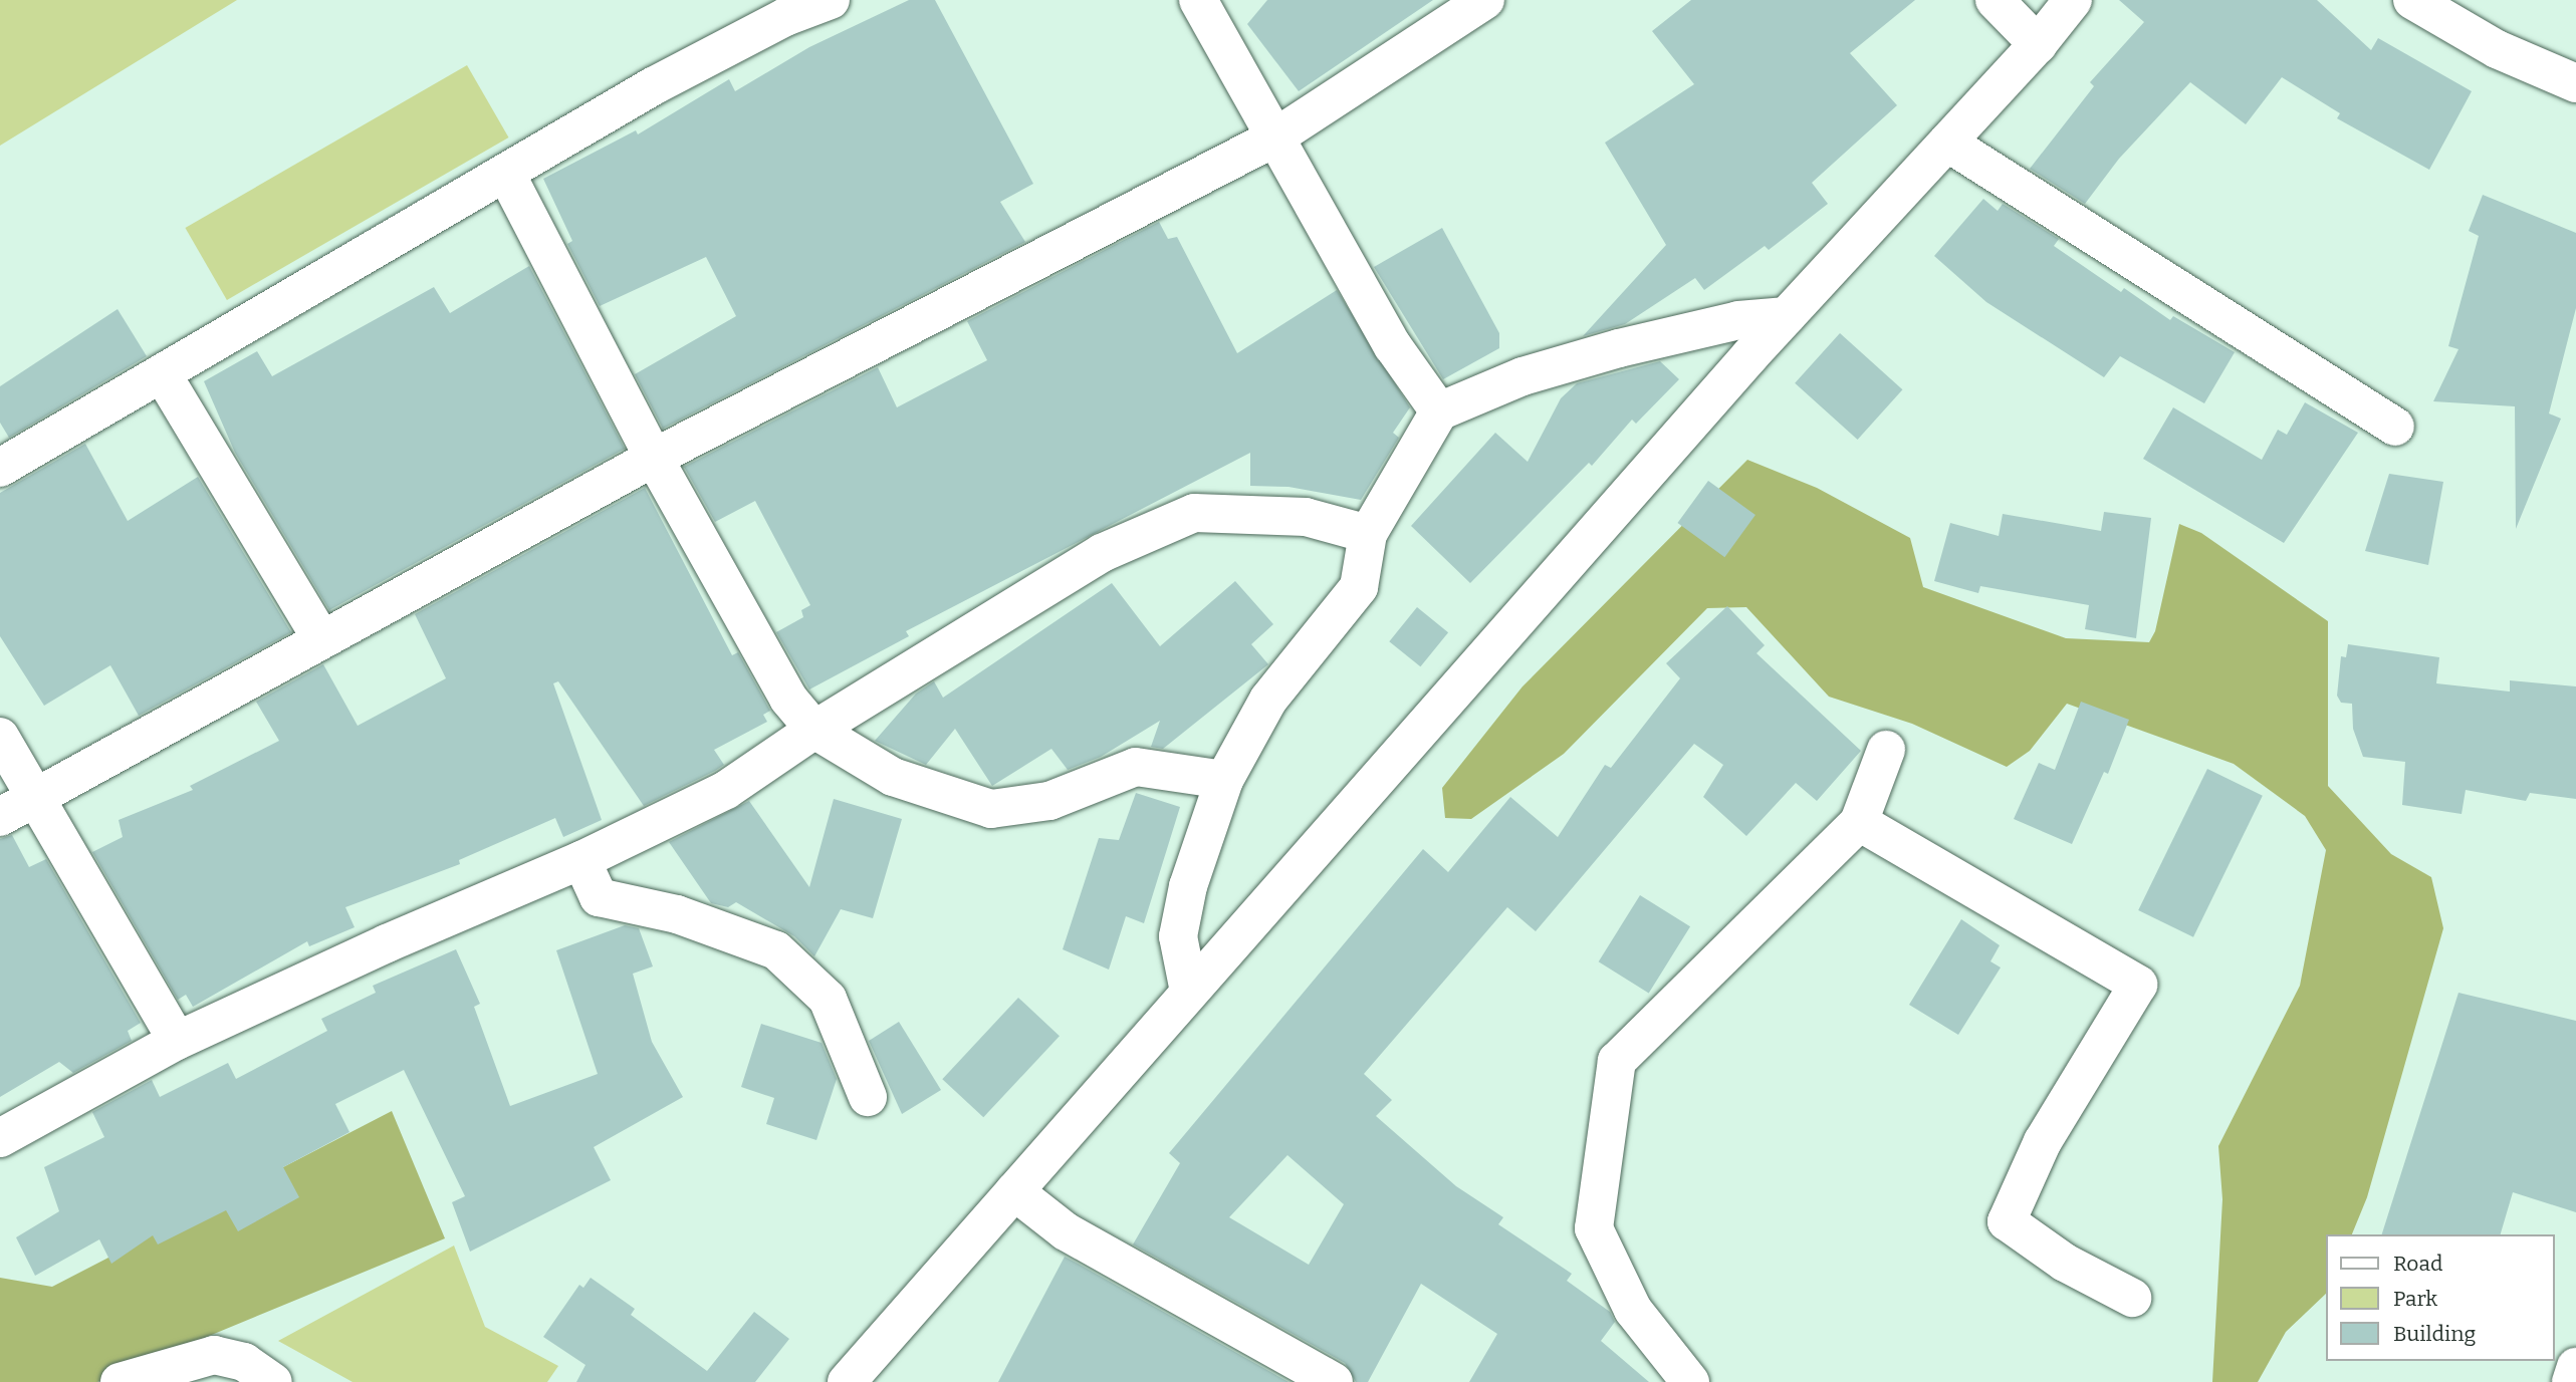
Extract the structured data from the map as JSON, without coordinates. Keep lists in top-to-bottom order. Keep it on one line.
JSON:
{"legend":["Road","Park","Building"]}
